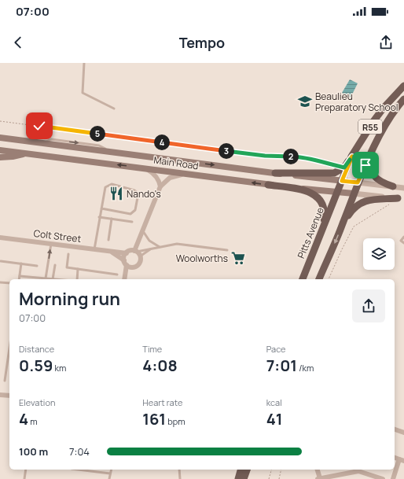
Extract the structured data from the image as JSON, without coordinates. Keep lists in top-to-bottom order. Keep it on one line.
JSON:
{"streets":{"main road":["R55","Main Road","Pitts Avenue"],"street":["Colt Street"]},"crossings":[["R55","Main Road"],["R55","Pitts Avenue"],["Main Road","Pitts Avenue"]],"places":{"school or university":["Beaulieu Preparatory School"],"restaurant":["Nando's"],"supermarket":["Woolworths"]},"page":{"status":"07:00","header":"Tempo","pins":["5","4","3","2"],"heading":["Morning run","07:00"],"stats":[["Distance","0.59 km"],["Time","4:08"],["Pace","7:01 /km"],["Elevation","4 m"],["Heart rate","161 bpm"],["kcal","41"]],"list":[{"name":"100 m","note":"7:04"}]}}
